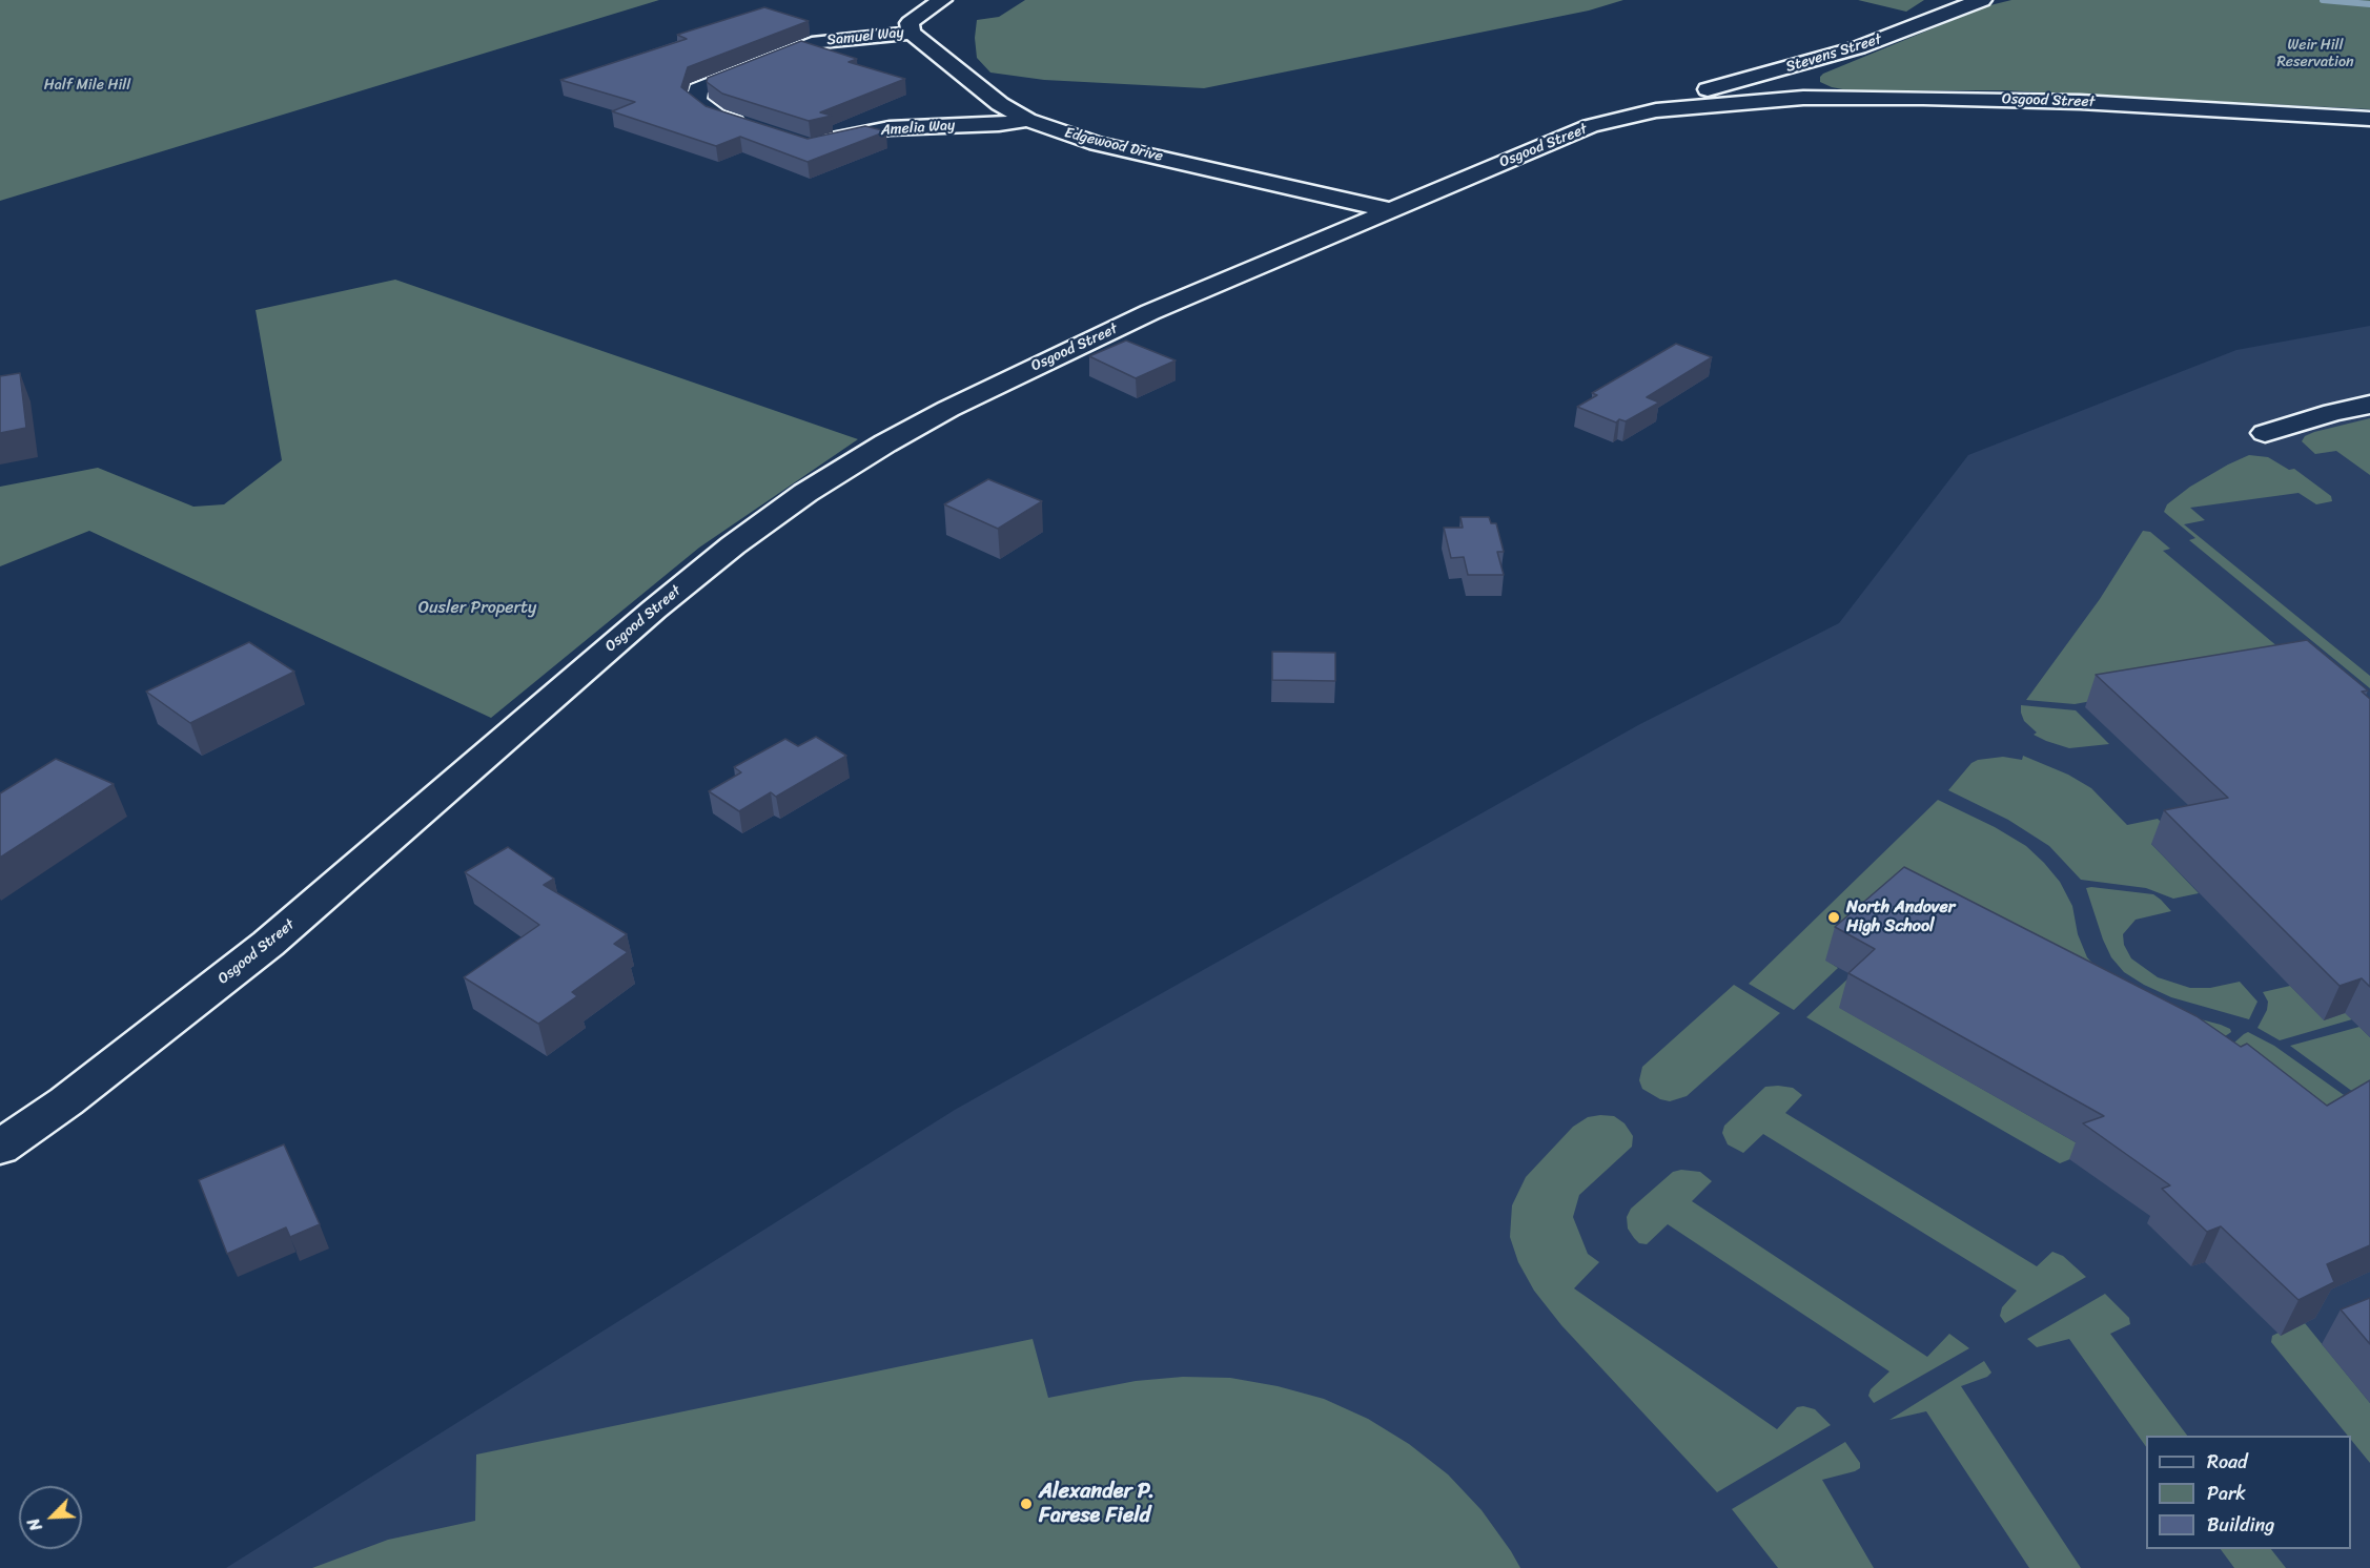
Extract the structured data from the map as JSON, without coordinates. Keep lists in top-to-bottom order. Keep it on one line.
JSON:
{"streets":{"street":["Samuel Way","Stevens Street","Osgood Street","Amelia Way","Edgewood Drive"]},"crossings":[["Samuel Way","Edgewood Drive"],["Stevens Street","Osgood Street"],["Osgood Street","Edgewood Drive"],["Amelia Way","Edgewood Drive"]],"parks":["Weir Hill Reservation","Half Mile Hill","Ousler Property"],"places":["North Andover High School","Alexander P. Farese Field"],"legend":["Road","Park","Building"],"north":"bottom left"}
